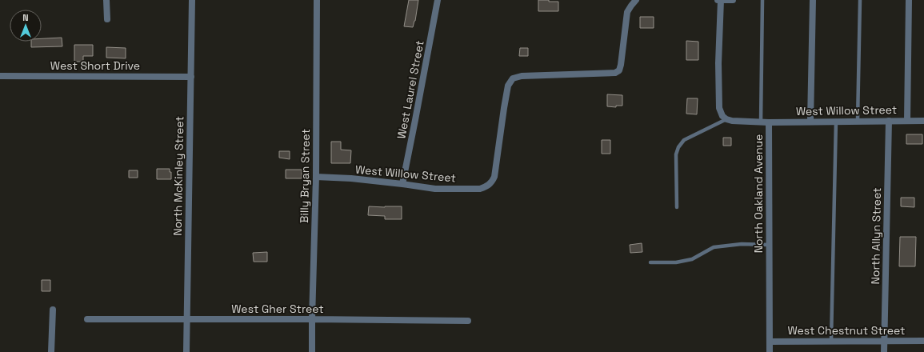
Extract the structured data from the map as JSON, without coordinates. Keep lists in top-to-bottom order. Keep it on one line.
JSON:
{"streets":{"street":["West Short Drive","West Laurel Street","West Willow Street","North McKinley Street","Billy Bryan Street","North Oakland Avenue","North Allyn Street","West Gher Street","West Chestnut Street"]},"crossings":[["West Short Drive","North McKinley Street"],["West Laurel Street","West Willow Street"],["West Willow Street","Billy Bryan Street"],["West Willow Street","North Oakland Avenue"],["West Willow Street","North Allyn Street"],["North McKinley Street","West Gher Street"],["Billy Bryan Street","West Gher Street"],["North Oakland Avenue","West Chestnut Street"],["North Allyn Street","West Chestnut Street"]],"north":"top"}
